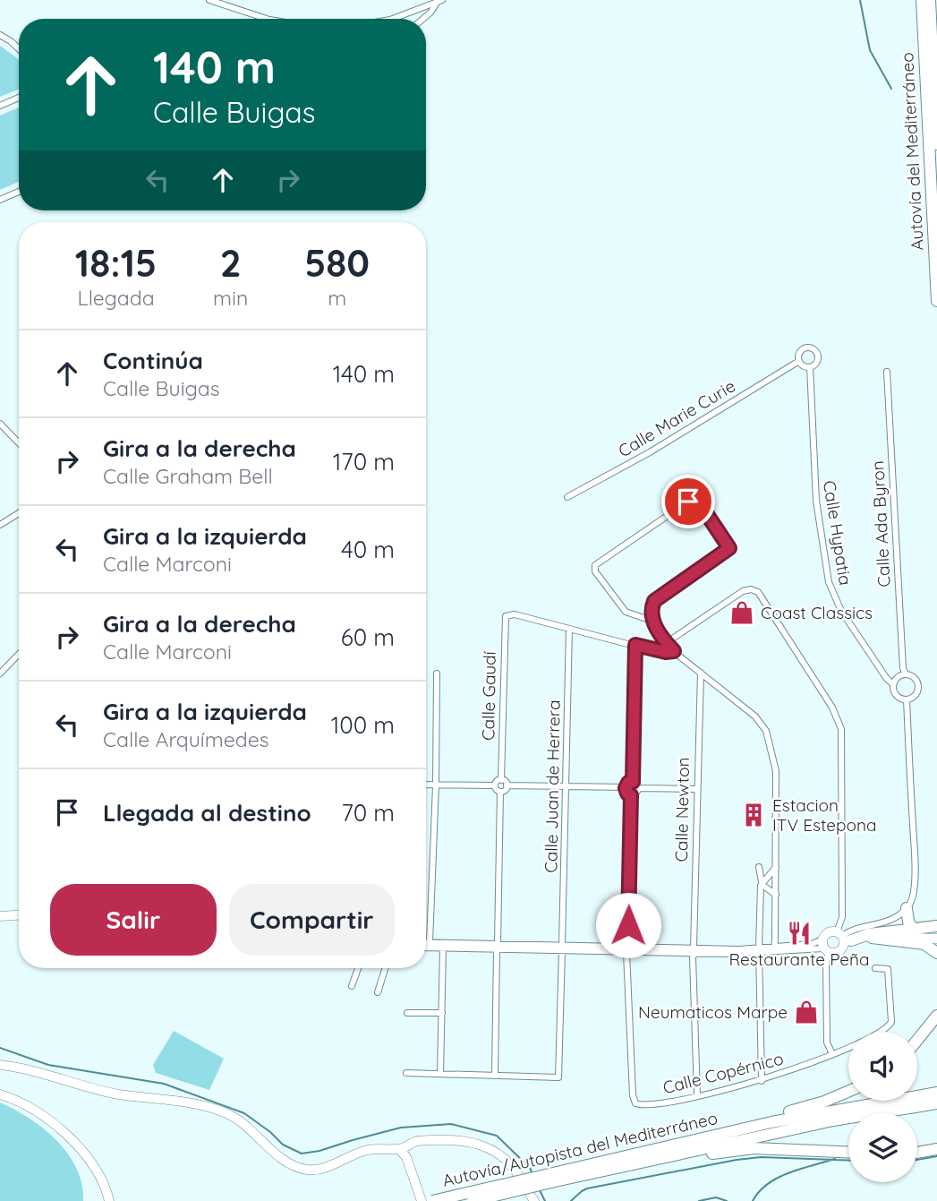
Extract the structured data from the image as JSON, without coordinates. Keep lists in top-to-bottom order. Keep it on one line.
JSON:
{"streets":{"highway":["Autovía del Mediterráneo","Autovía/Autopista del Mediterráneo"],"street":["Calle Marie Curie","Calle Ada Byron","Calle Hypatia","Calle Gaudí","Calle Juan de Herrera","Calle Newton","Calle Copérnico"]},"crossings":[["Calle Marie Curie","Calle Hypatia"],["Calle Ada Byron","Calle Hypatia"],["Calle Gaudí","Calle Juan de Herrera"],["Calle Newton","Calle Copérnico"]],"places":{"shop":["Coast Classics","Neumaticos Marpe"],"building":["Estacion ITV Estepona"],"restaurant":["Restaurante Peña"]},"page":{"turn":["140 m","Calle Buigas"],"eta":["18:15","Llegada","2","min","580","m"],"list":[{"name":"Continúa","note":"Calle Buigas","value":"140 m"},{"name":"Gira a la derecha","note":"Calle Graham Bell","value":"170 m"},{"name":"Gira a la izquierda","note":"Calle Marconi","value":"40 m"},{"name":"Gira a la derecha","note":"Calle Marconi","value":"60 m"},{"name":"Gira a la izquierda","note":"Calle Arquímedes","value":"100 m"},{"name":"Llegada al destino","value":"70 m"}],"buttons":["Salir","Compartir"]}}
